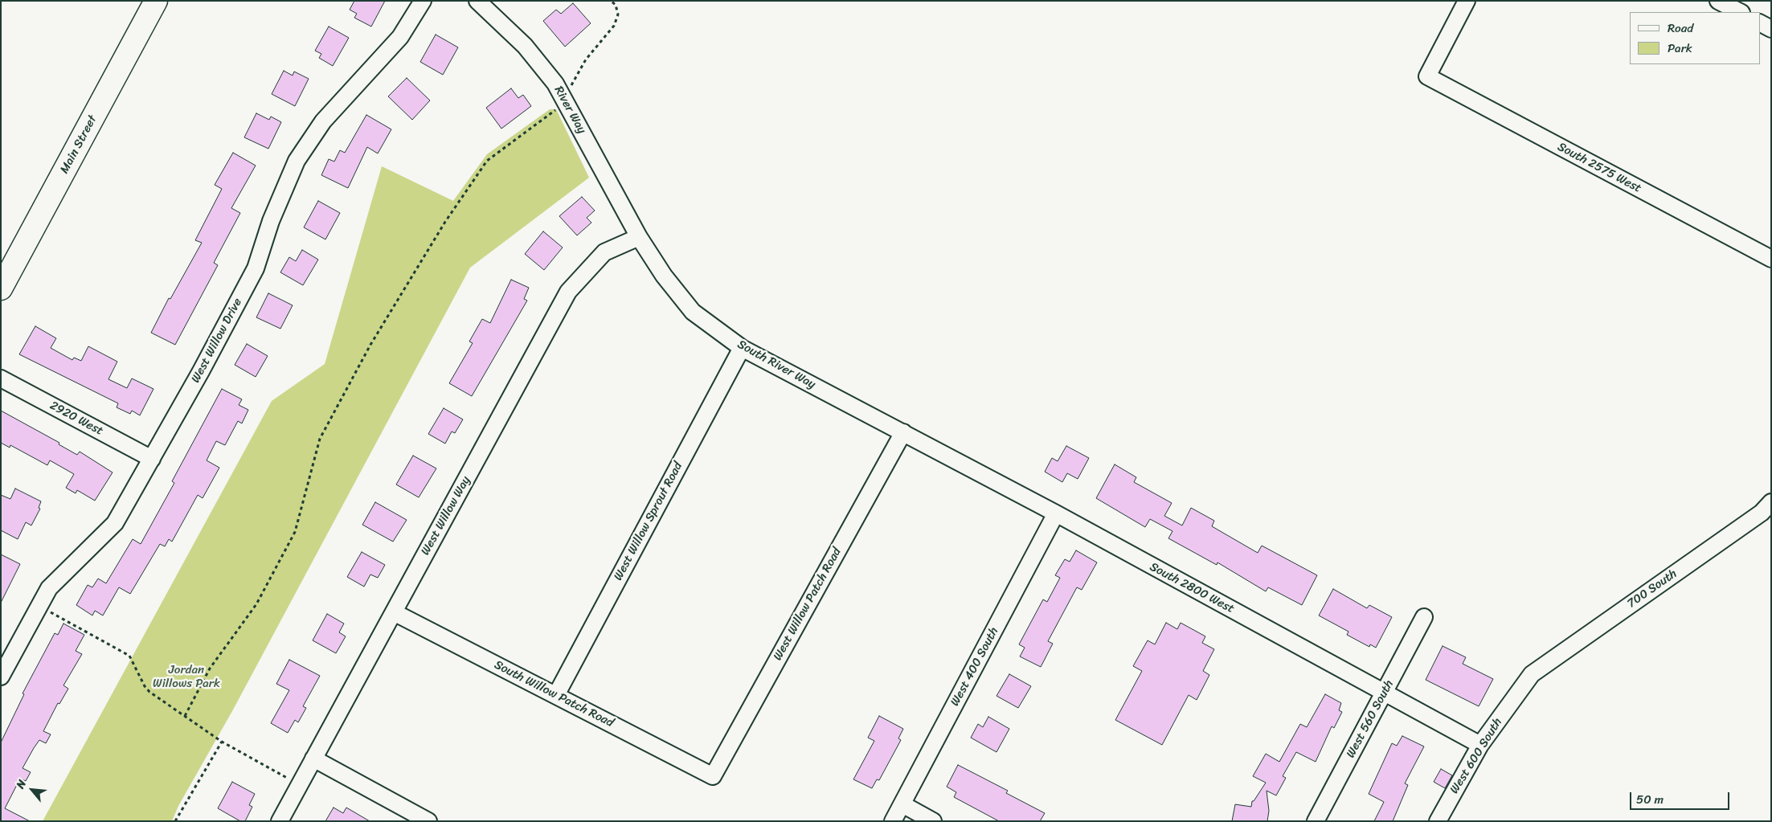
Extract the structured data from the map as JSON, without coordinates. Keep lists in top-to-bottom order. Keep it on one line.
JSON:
{"streets":{"main road":["Main Street"],"street":["River Way","South 2575 West","West Willow Drive","South River Way","2920 West","West Willow Way","West Willow Sprout Road","South 2800 West","700 South","West Willow Patch Road","West 400 South","South Willow Patch Road","West 560 South","West 600 South"]},"crossings":[["River Way","South River Way"],["River Way","West Willow Way"],["West Willow Drive","2920 West"],["South River Way","West Willow Way"],["South River Way","West Willow Sprout Road"],["South River Way","South 2800 West"],["South River Way","West Willow Patch Road"],["West Willow Way","South Willow Patch Road"],["West Willow Sprout Road","South Willow Patch Road"],["South 2800 West","West Willow Patch Road"],["South 2800 West","West 400 South"],["South 2800 West","West 560 South"],["South 2800 West","West 600 South"],["700 South","West 600 South"],["West Willow Patch Road","South Willow Patch Road"]],"parks":["Jordan Willows Park"],"legend":["Road","Park"],"scale_bar":"50 m","north":"top left"}
